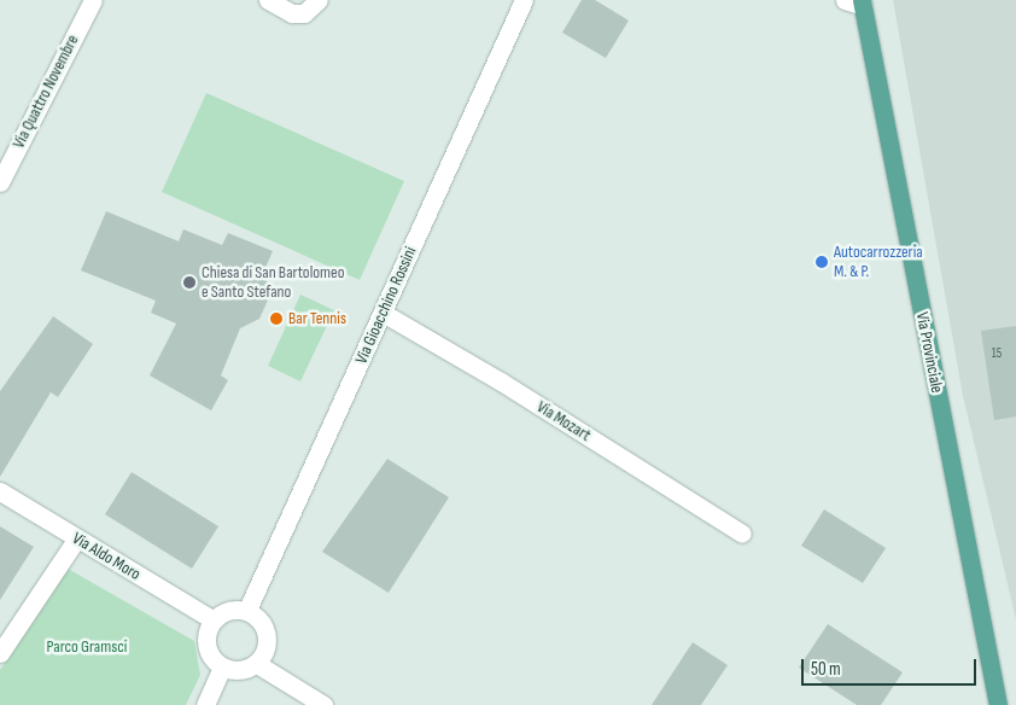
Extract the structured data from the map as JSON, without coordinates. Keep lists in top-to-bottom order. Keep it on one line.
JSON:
{"streets":{"main road":["Via Provinciale"],"street":["Via Quattro Novembre","Via Gioacchino Rossini","Via Mozart","Via Aldo Moro"]},"crossings":[["Via Gioacchino Rossini","Via Mozart"],["Via Gioacchino Rossini","Via Aldo Moro"]],"parks":["Parco Gramsci"],"places":["Autocarrozzeria M. & P.","Chiesa di San Bartolomeo e Santo Stefano","Bar Tennis"],"house_numbers":["15"],"scale_bar":"50 m"}
